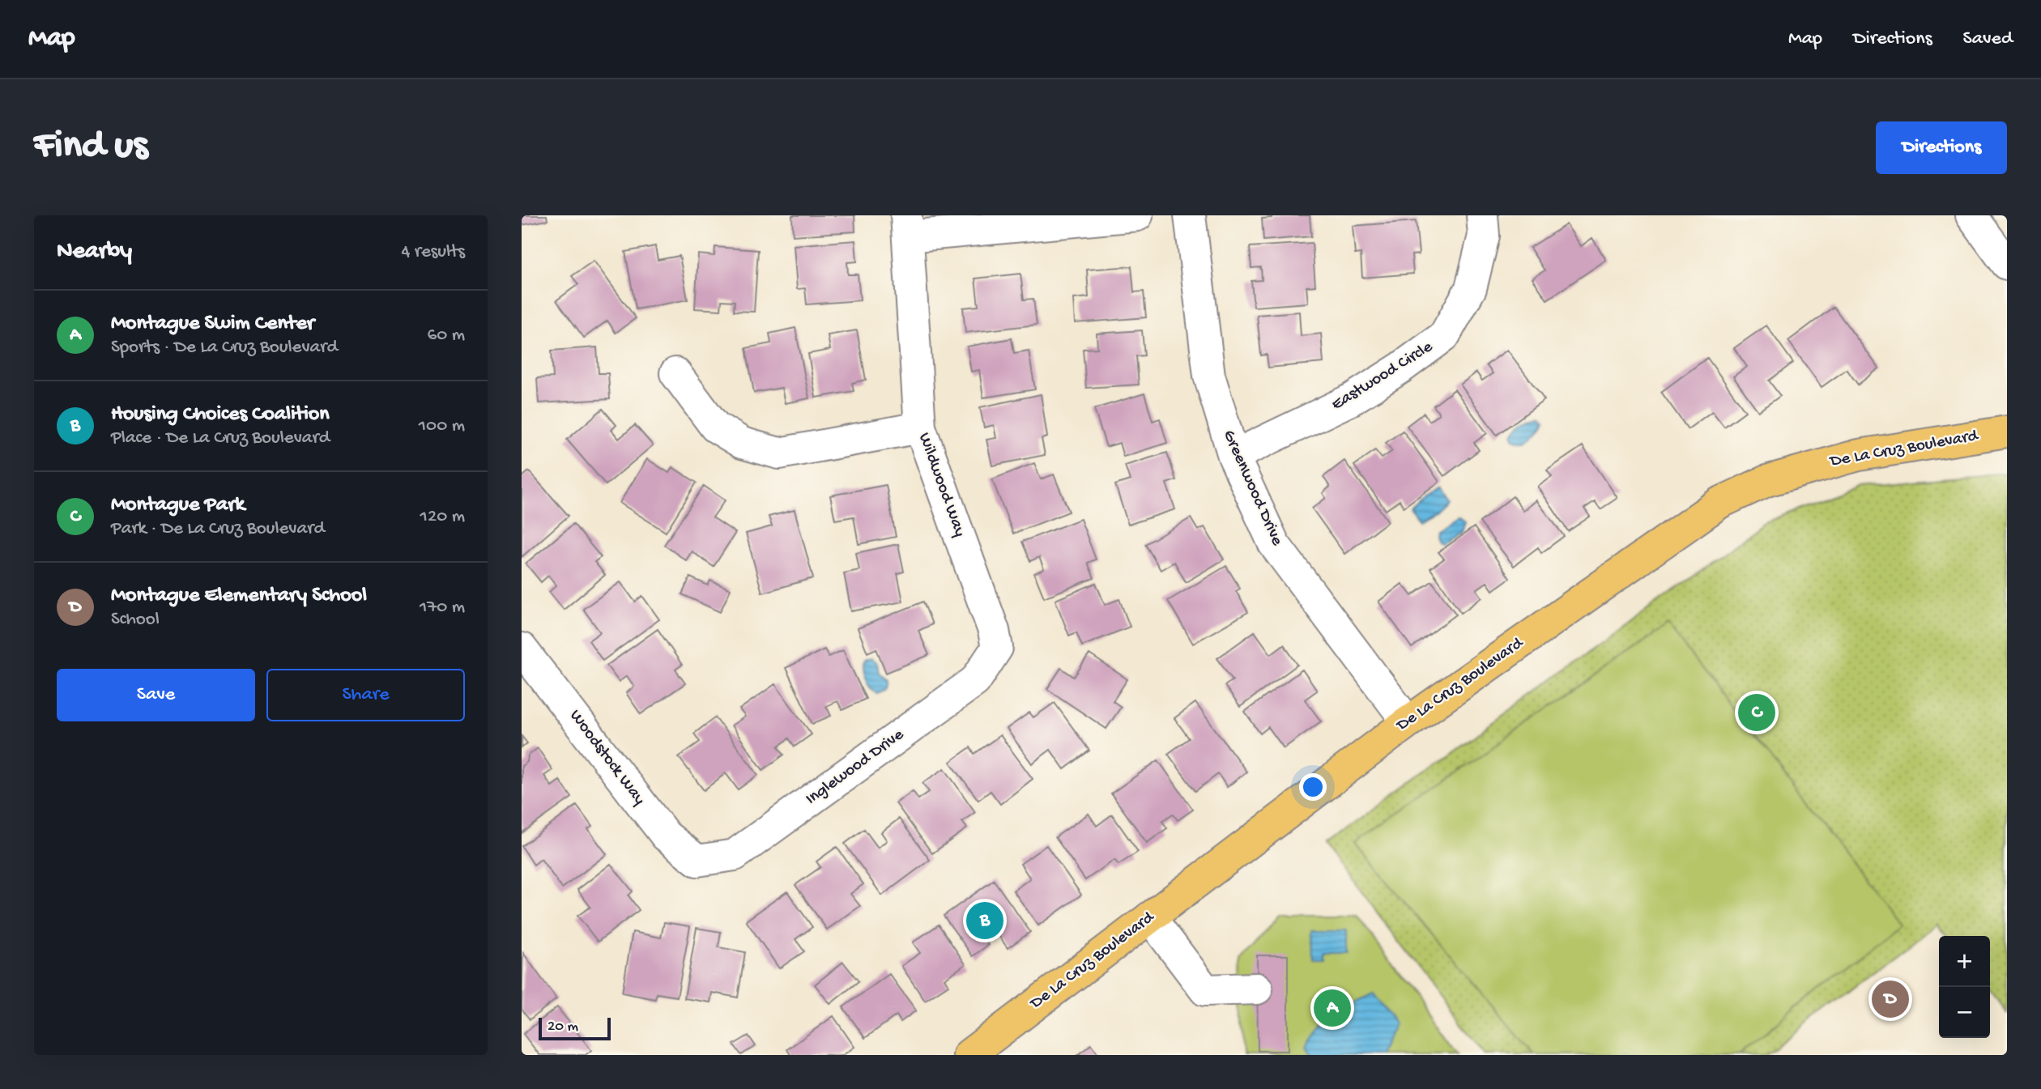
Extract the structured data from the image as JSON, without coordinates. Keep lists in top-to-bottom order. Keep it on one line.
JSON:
{"streets":{"main road":["De La Cruz Boulevard"],"street":["Eastwood Circle","Wildwood Way","Greenwood Drive","Woodstock Way","Inglewood Drive"]},"crossings":[["Eastwood Circle","Greenwood Drive"],["De La Cruz Boulevard","Greenwood Drive"],["Wildwood Way","Inglewood Drive"],["Woodstock Way","Inglewood Drive"]],"scale_bar":"20 m","page":{"header":"Map","nav":["Map","Directions","Saved"],"buttons":["Directions",["Save","Share"]],"title":"Find us","heading":["Nearby","4 results"],"list":[{"mark":"A","name":"Montague Swim Center","note":"Sports · De La Cruz Boulevard","value":"60 m"},{"mark":"B","name":"Housing Choices Coalition","note":"Place · De La Cruz Boulevard","value":"100 m"},{"mark":"C","name":"Montague Park","note":"Park · De La Cruz Boulevard","value":"120 m"},{"mark":"D","name":"Montague Elementary School","note":"School","value":"170 m"}],"pins":["C","B","D","A"],"map_buttons":["+","−"],"scale":"20 m"}}
